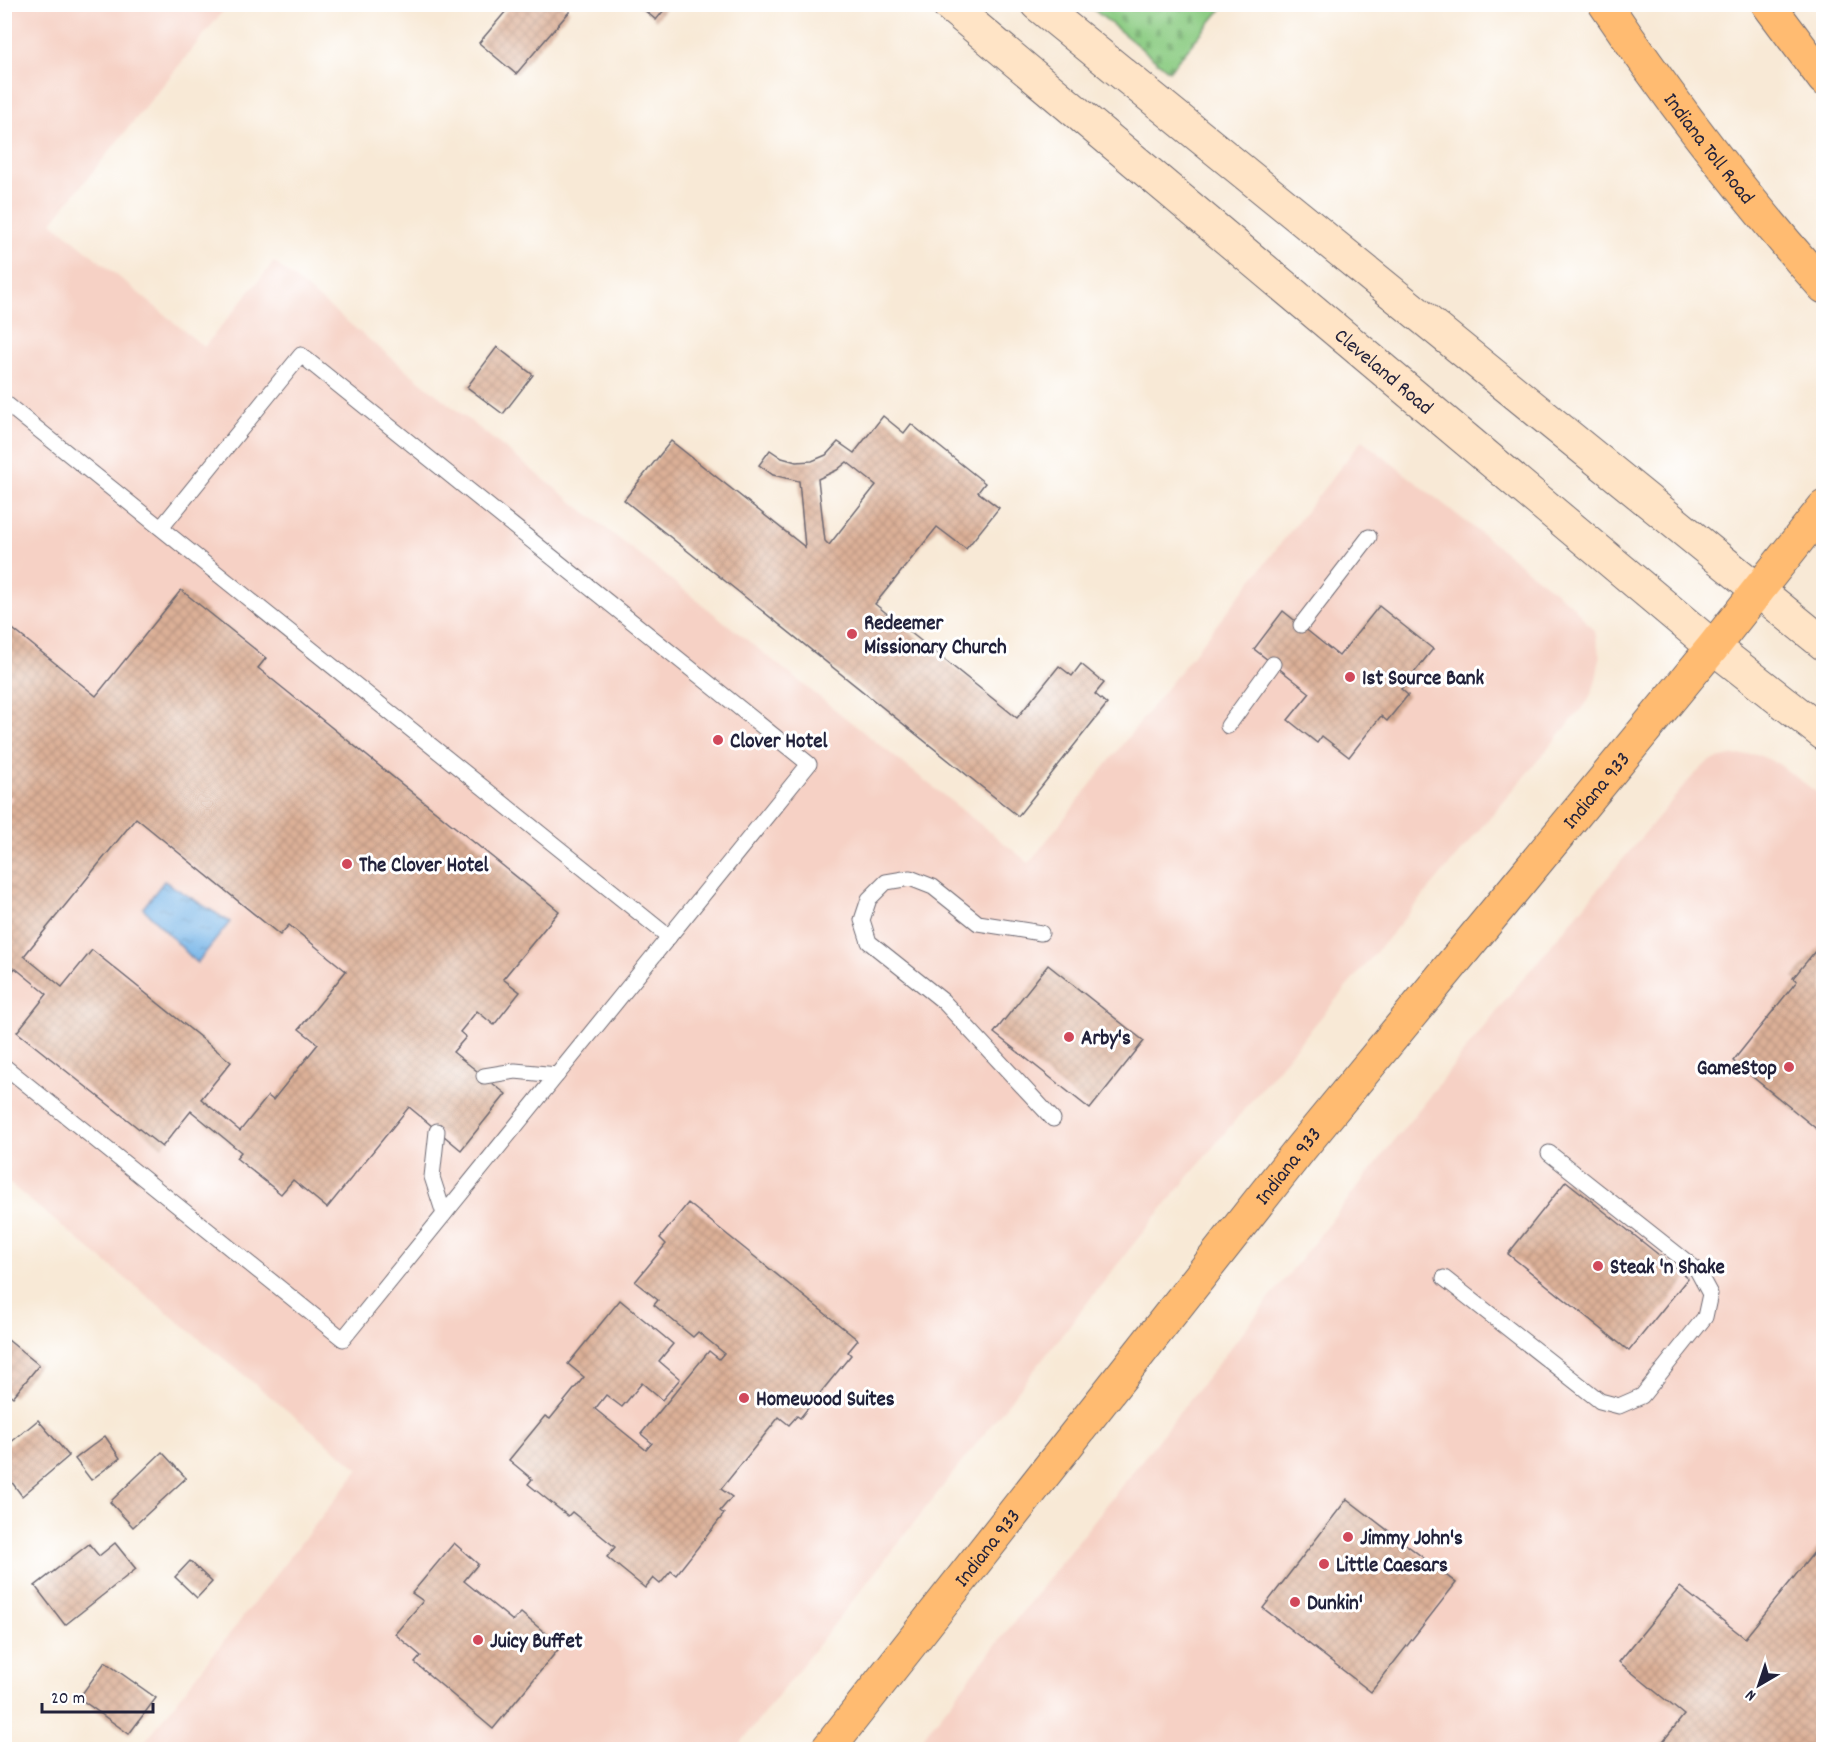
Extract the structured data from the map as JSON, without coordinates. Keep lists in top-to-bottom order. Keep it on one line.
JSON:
{"streets":{"main road":["Indiana Toll Road","Cleveland Road","Indiana 933"]},"crossings":[["Cleveland Road","Indiana 933"]],"places":["Redeemer Missionary Church","1st Source Bank","Clover Hotel","The Clover Hotel","Arby's","GameStop","Steak 'n Shake","Homewood Suites","Jimmy John's","Little Caesars","Dunkin'","Juicy Buffet"],"scale_bar":"20 m","north":"bottom left"}
